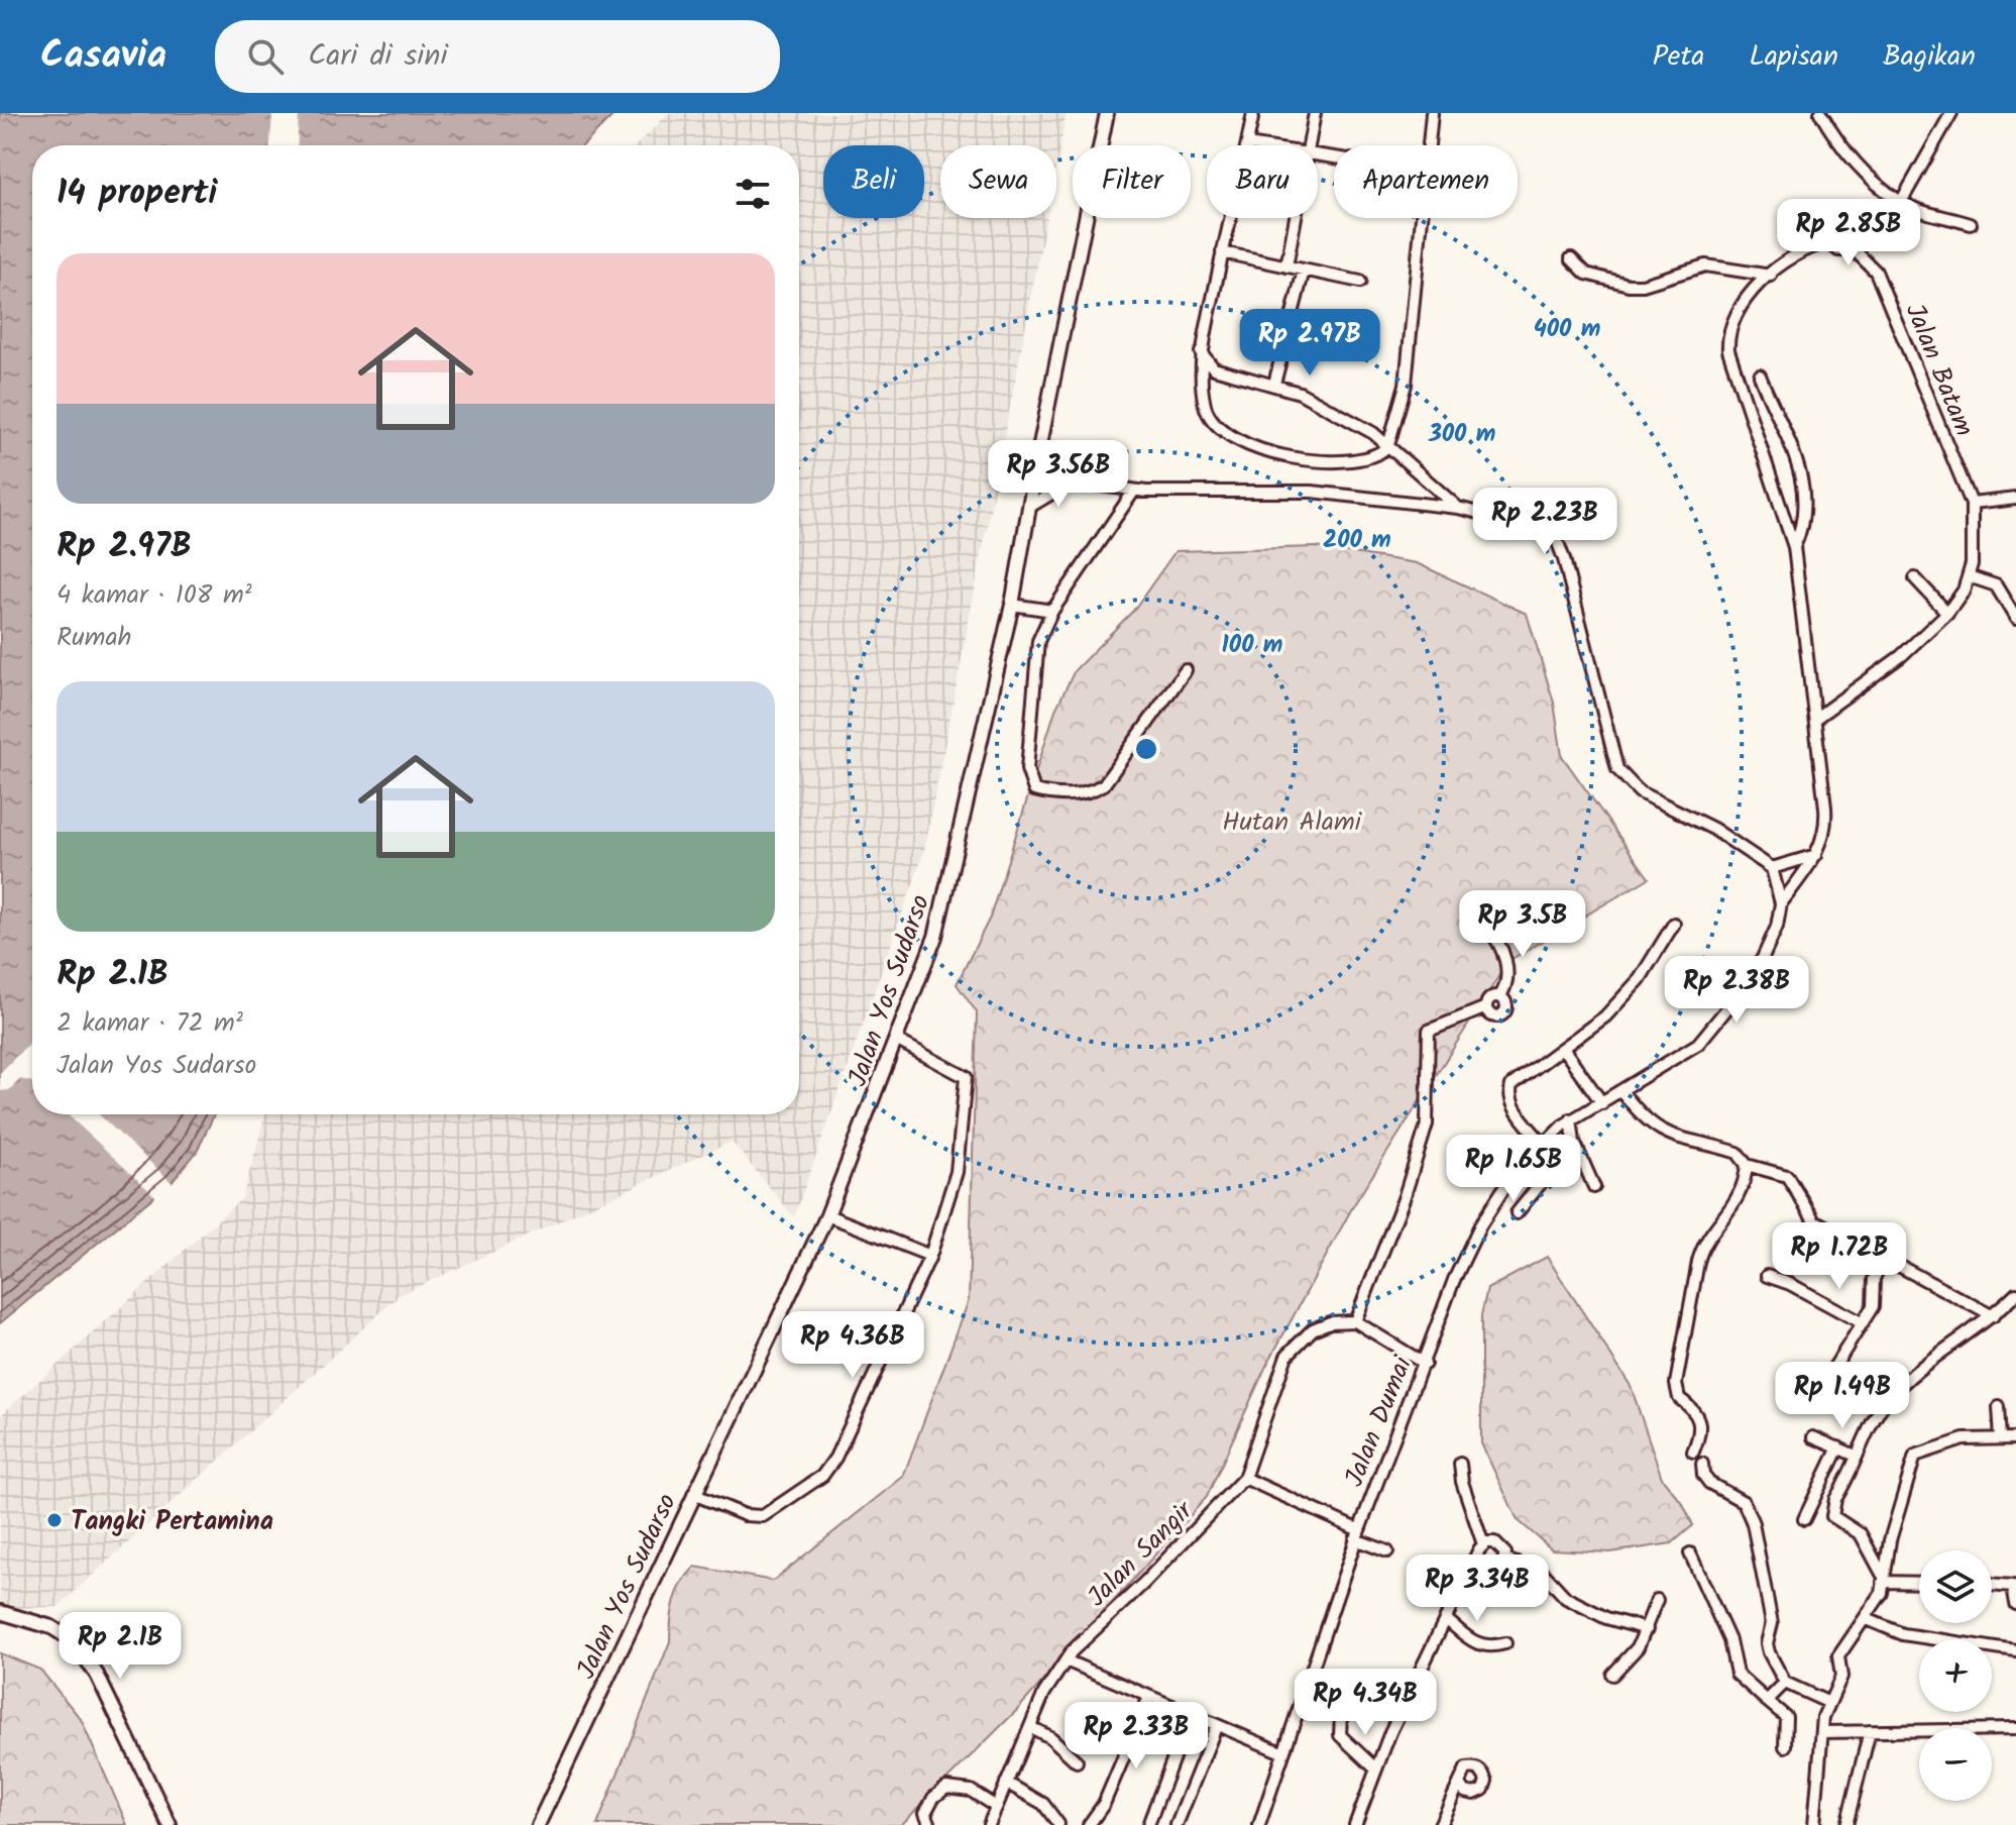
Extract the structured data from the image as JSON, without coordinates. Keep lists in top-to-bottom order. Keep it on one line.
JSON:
{"streets":{"main road":["Jalan Yos Sudarso"],"street":["Jalan Batam","Jalan Dumai","Jalan Sangir"]},"parks":["Hutan Alami"],"places":["Tangki Pertamina"],"page":{"header":"Casavia","search":"Cari di sini","nav":["Peta","Lapisan","Bagikan"],"chip":["Beli","Sewa","Filter","Baru","Apartemen"],"heading":"14 properti","price":["Rp 2.85B","Rp 2.97B","Rp 3.56B","Rp 2.23B","Rp 3.5B","Rp 2.38B","Rp 1.65B","Rp 1.72B","Rp 4.36B","Rp 1.49B","Rp 3.34B","Rp 2.1B","Rp 4.34B","Rp 2.33B"],"list":[{"name":"Rp 2.97B","note":"4 kamar · 108 m² · Rumah"},{"name":"Rp 2.1B","note":"2 kamar · 72 m² · Jalan Yos Sudarso"}],"map_buttons":["+","−"]},"rings":["400 m","300 m","200 m","100 m"]}
